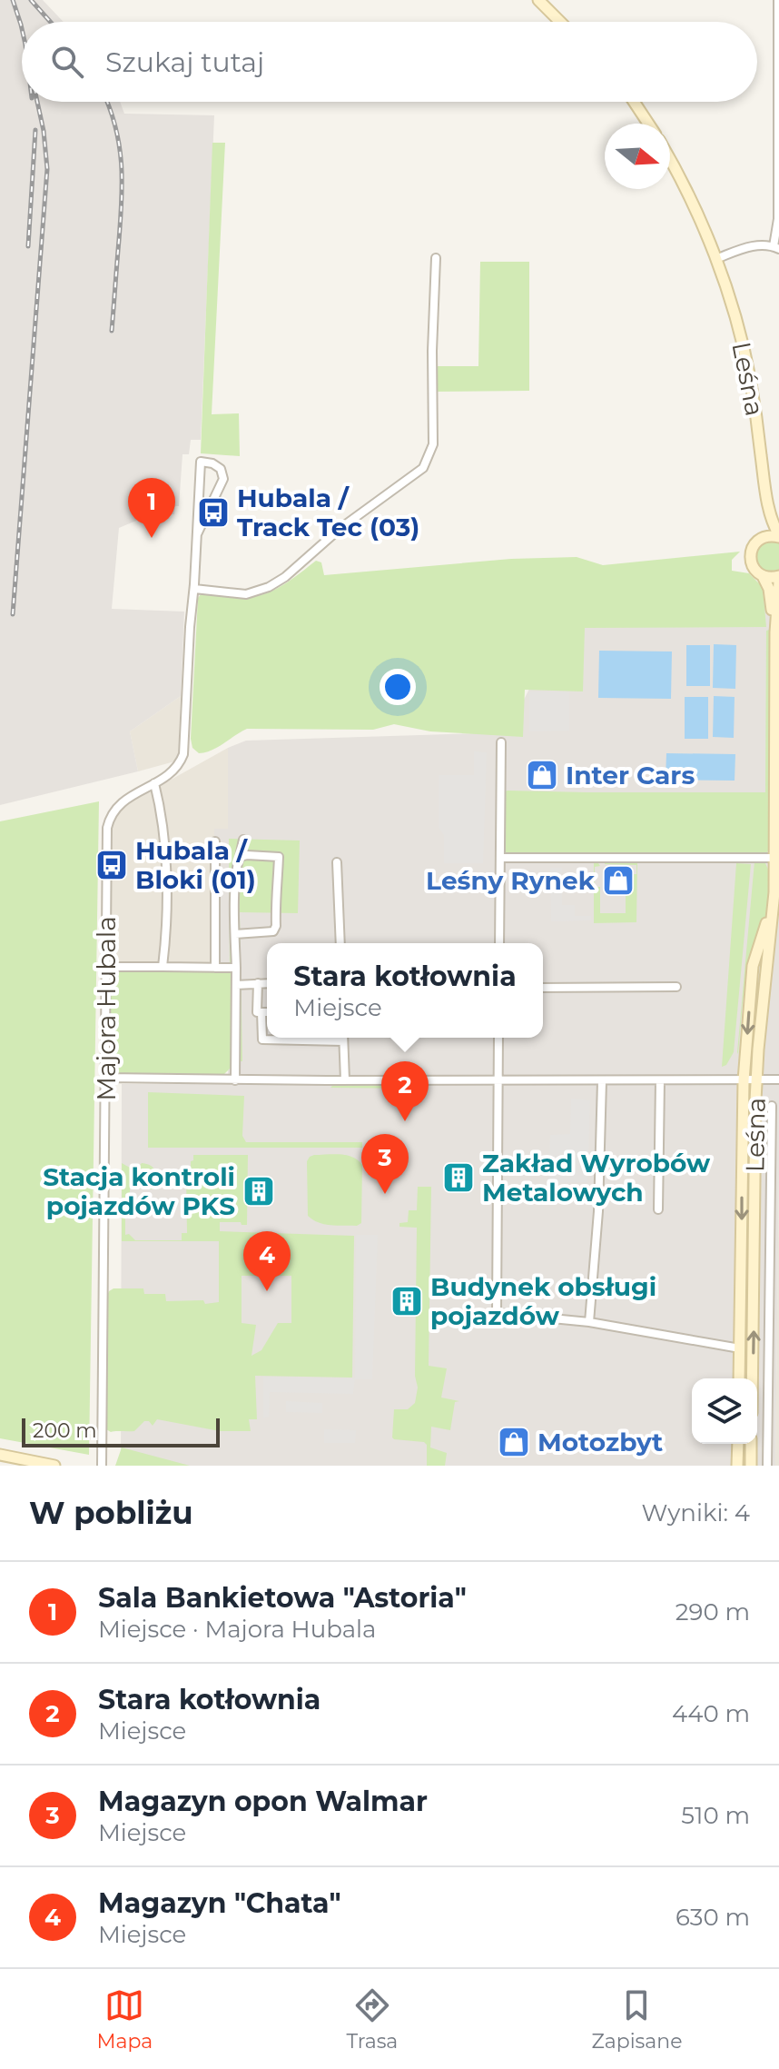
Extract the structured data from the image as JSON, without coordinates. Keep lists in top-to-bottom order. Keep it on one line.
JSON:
{"streets":{"main road":["Leśna"],"street":["Majora Hubala"]},"places":{"bus stop":["Hubala / Track Tec (03)","Hubala / Bloki (01)"],"shop":["Inter Cars","Leśny Rynek","Motozbyt"],"building":["Zakład Wyrobów Metalowych","Stacja kontroli pojazdów PKS","Budynek obsługi pojazdów"]},"scale_bar":"200 m","north":"right","page":{"search":"Szukaj tutaj","pins":["1","2","3","4"],"popup":["Stara kotłownia","Miejsce"],"scale":"200 m","heading":["W pobliżu","Wyniki: 4"],"list":[{"mark":"1","name":"Sala Bankietowa \"Astoria\"","note":"Miejsce · Majora Hubala","value":"290 m"},{"mark":"2","name":"Stara kotłownia","note":"Miejsce","value":"440 m"},{"mark":"3","name":"Magazyn opon Walmar","note":"Miejsce","value":"510 m"},{"mark":"4","name":"Magazyn \"Chata\"","note":"Miejsce","value":"630 m"}],"nav":["Mapa","Trasa","Zapisane"]}}
